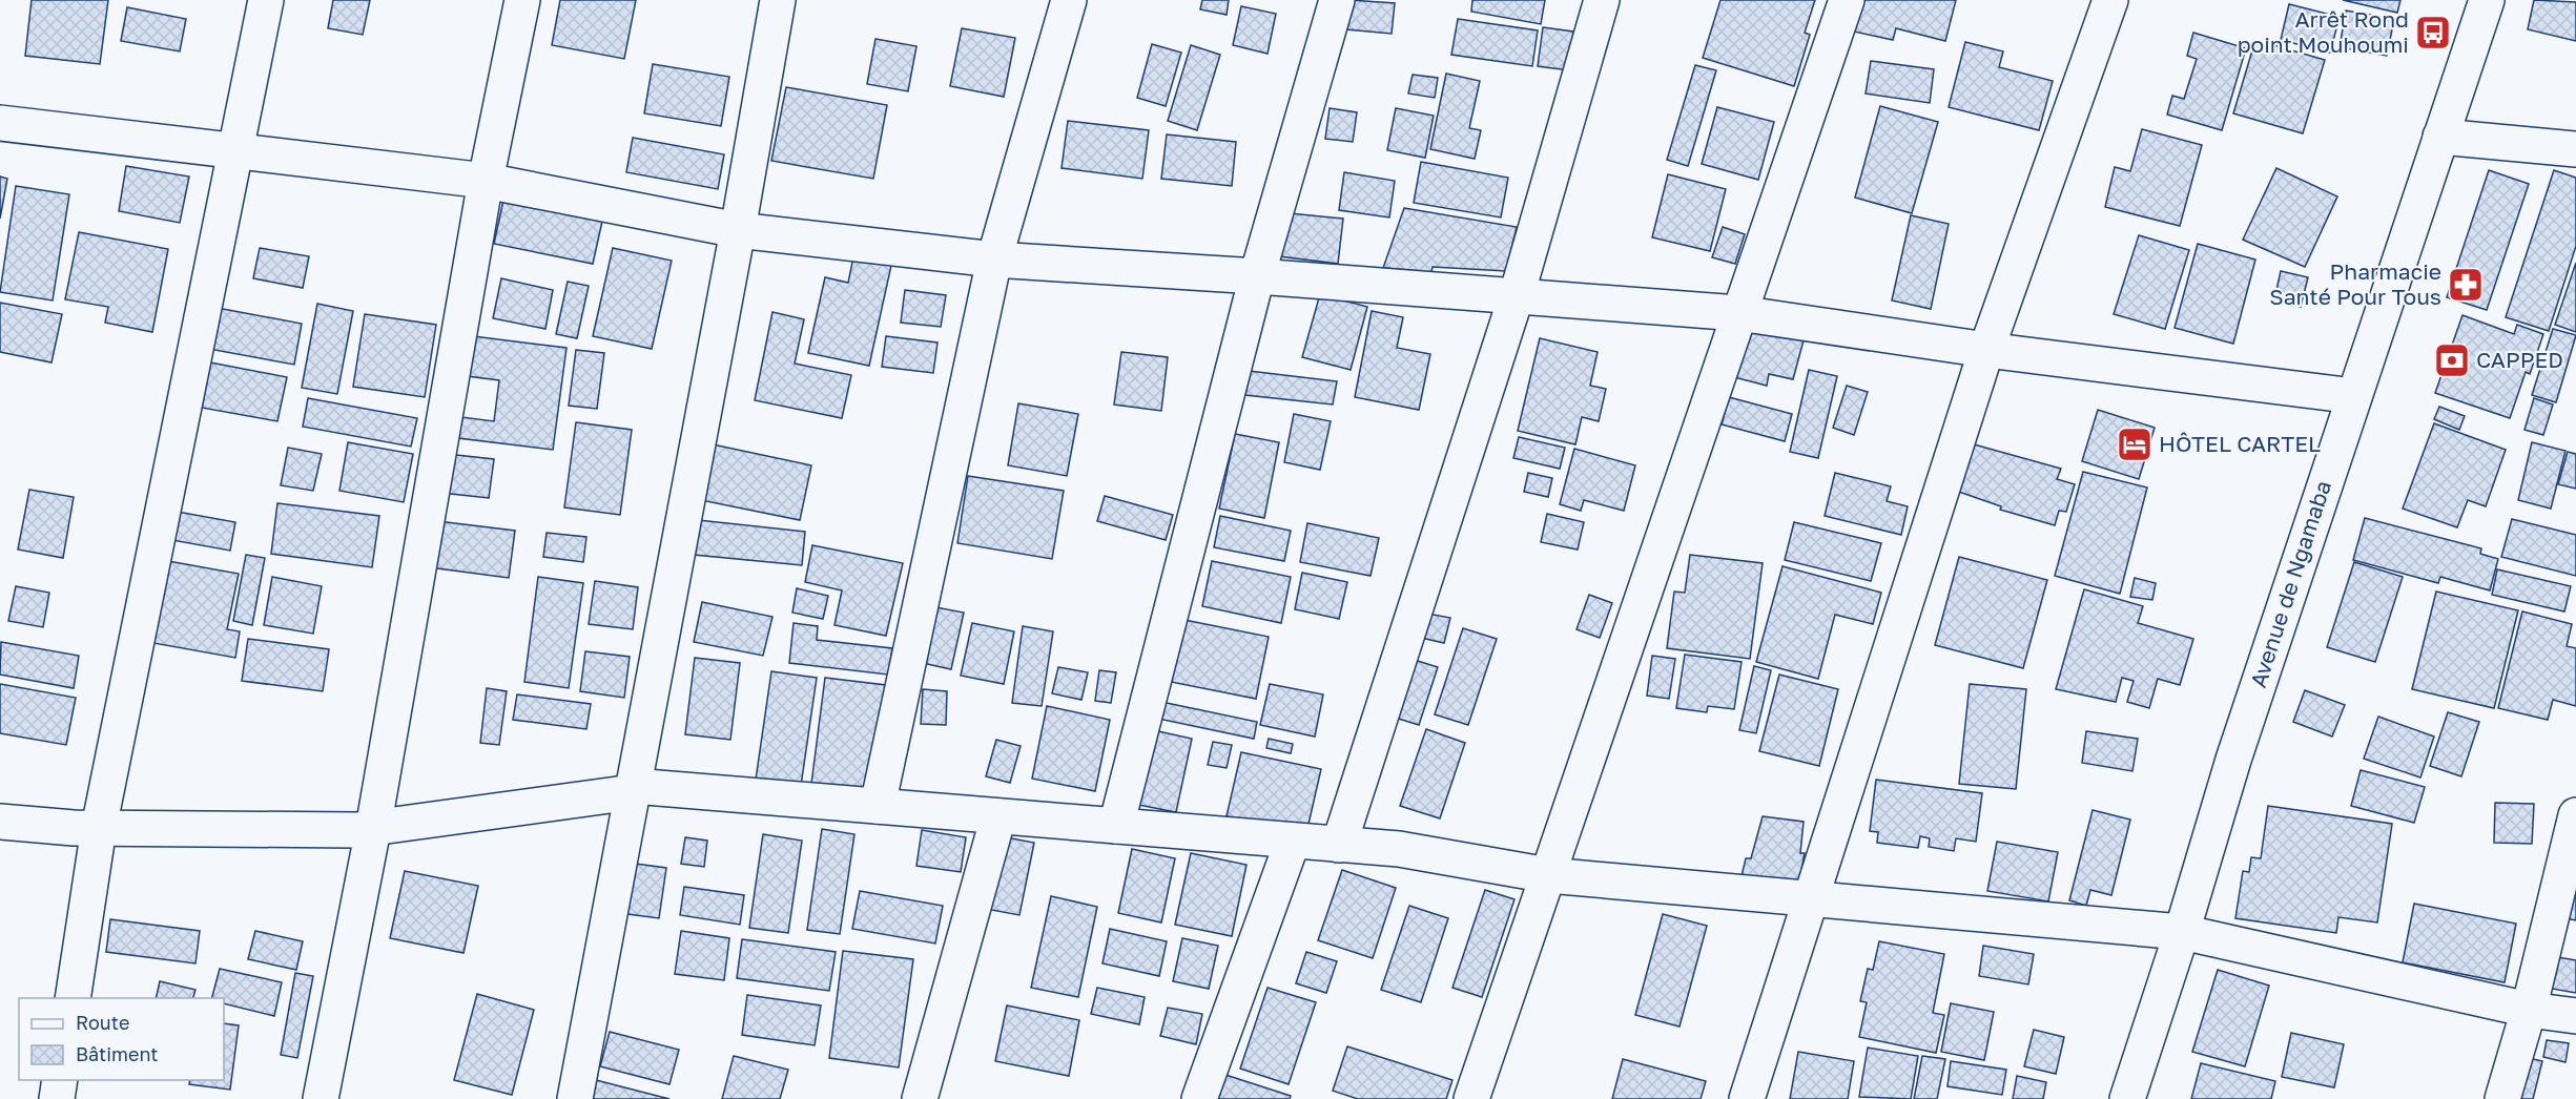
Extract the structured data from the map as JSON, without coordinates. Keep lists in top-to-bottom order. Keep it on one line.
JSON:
{"streets":{"street":["Avenue de Ngamaba"]},"places":{"bus stop":["Arrêt Rond point Mouhoumi"],"pharmacy":["Pharmacie Santé Pour Tous"],"bank":["CAPPED"],"hotel":["HÔTEL CARTEL"]},"legend":["Route","Bâtiment"]}
